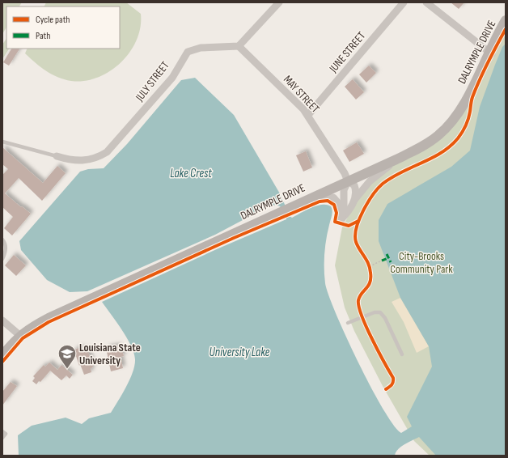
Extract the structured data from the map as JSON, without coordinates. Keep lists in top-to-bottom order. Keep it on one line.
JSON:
{"streets":{"street":["JUNE STREET","DALRYMPLE DRIVE","JULY STREET","MAY STREET"]},"crossings":[["JUNE STREET","MAY STREET"],["DALRYMPLE DRIVE","MAY STREET"],["JULY STREET","MAY STREET"]],"water":["Lake Crest","University Lake"],"parks":["City-Brooks Community Park"],"places":{"school or university":["Louisiana State University"]},"legend":["Cycle path","Path"]}
